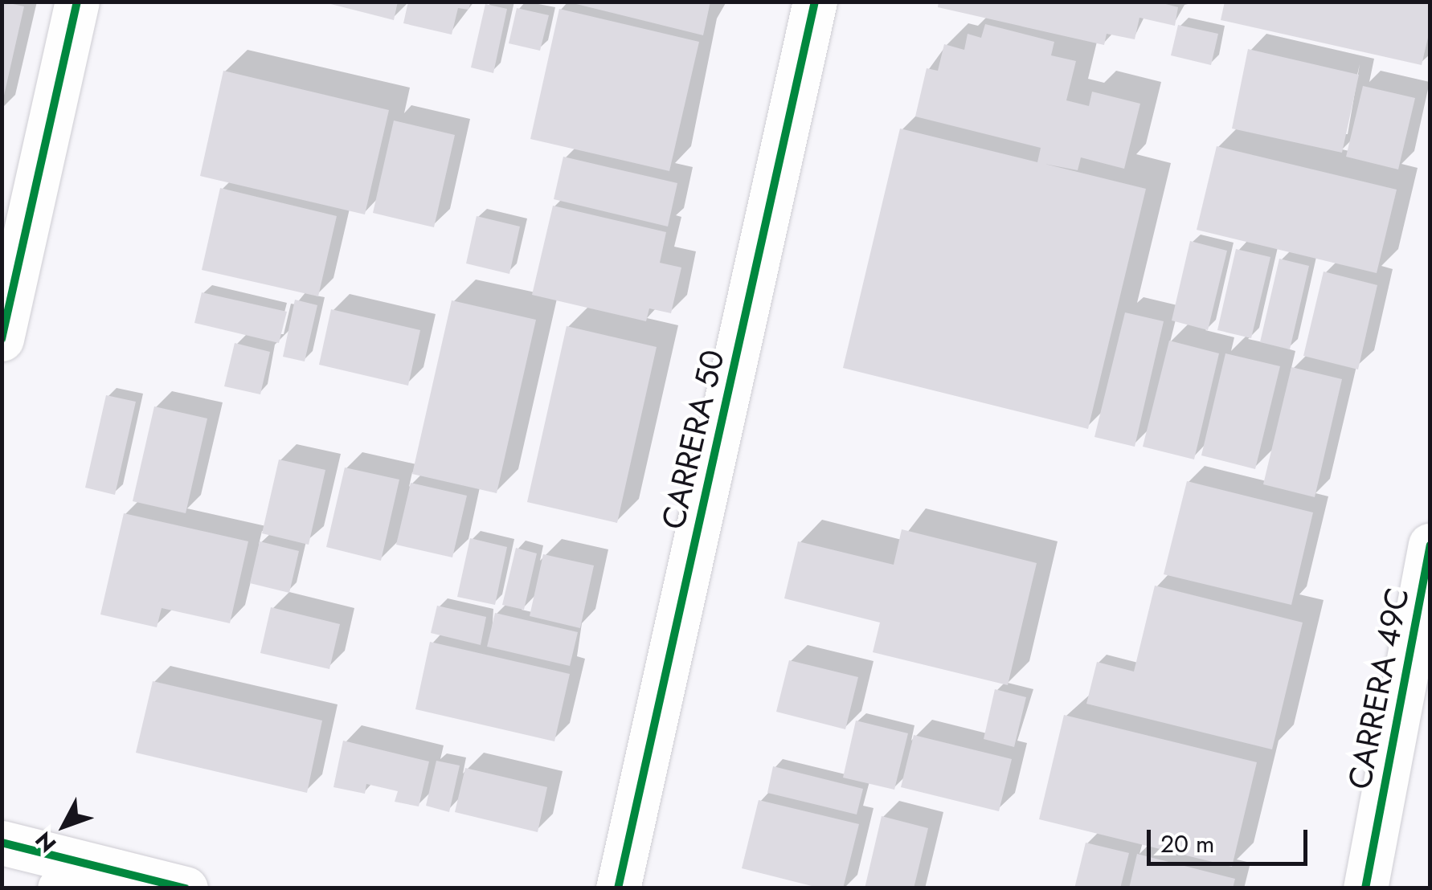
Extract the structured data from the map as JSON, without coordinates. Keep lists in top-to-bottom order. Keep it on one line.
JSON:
{"streets":{"street":["CARRERA 50","CARRERA 49C"]},"scale_bar":"20 m","north":"bottom left"}
